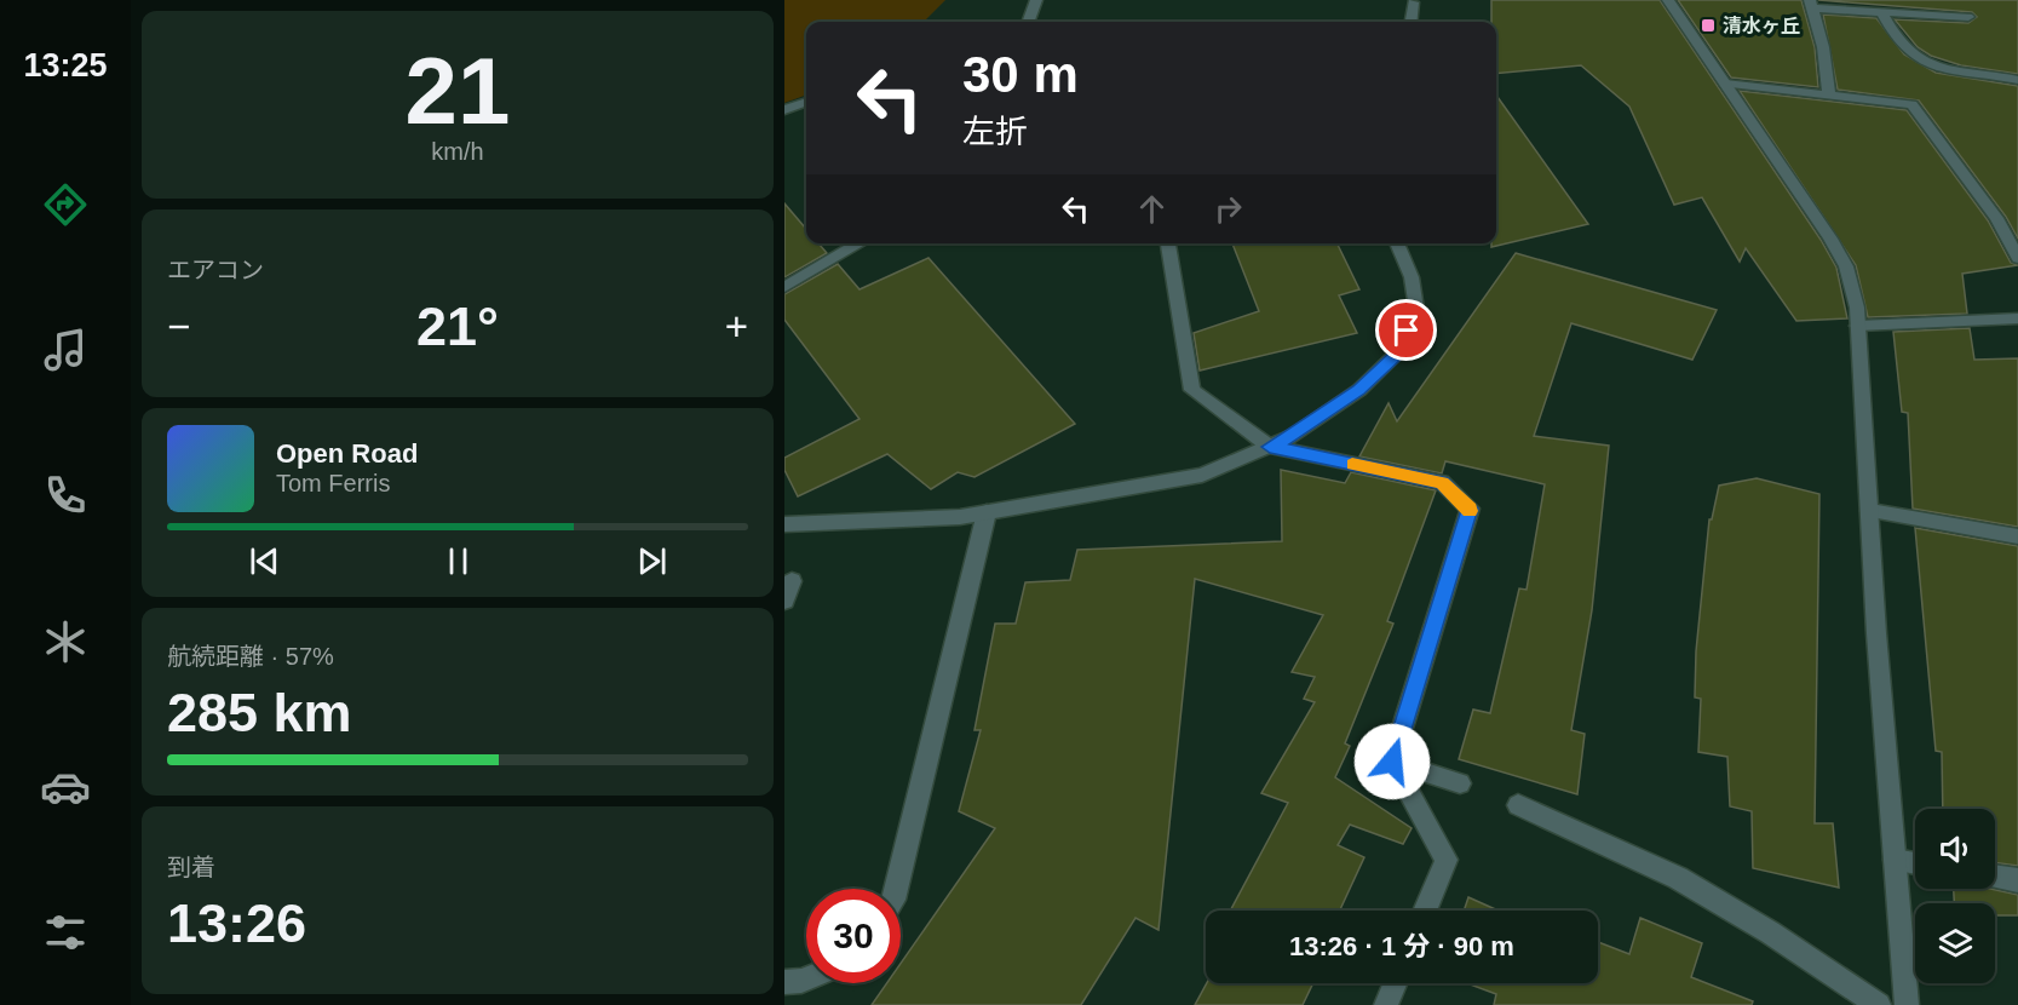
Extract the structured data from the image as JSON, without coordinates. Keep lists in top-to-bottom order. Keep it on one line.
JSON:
{"places":{"transit":["清水ヶ丘"]},"page":{"tabs":"13:25","tile":[["21","km/h"],"エアコン",["航続距離 · 57%","285 km"],["到着","13:26"]],"turn":["30 m","左折"],"heat":["−","21°","+"],"song":["Open Road","Tom Ferris"],"limit":"30","trip":"13:26 · 1 分 · 90 m"}}
